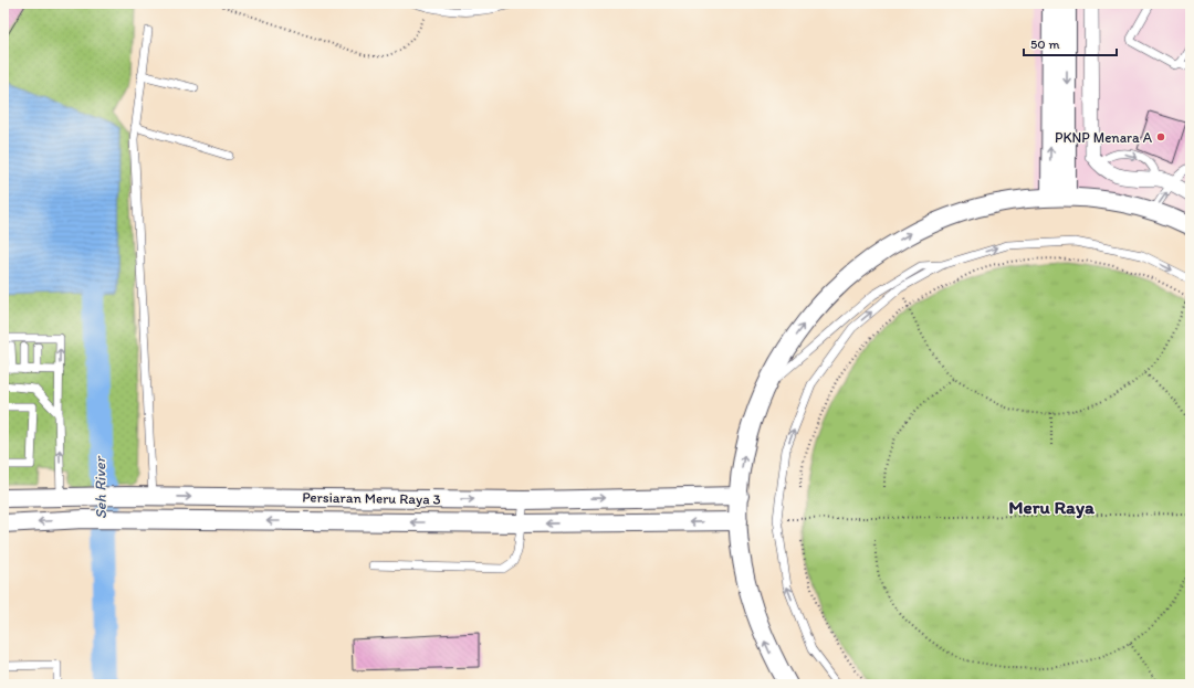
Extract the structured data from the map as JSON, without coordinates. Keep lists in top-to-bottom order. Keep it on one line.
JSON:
{"streets":{"street":["Persiaran Meru Raya 3"]},"districts":["Meru Raya"],"water":["Seh River"],"places":["PKNP Menara A"],"scale_bar":"50 m"}
